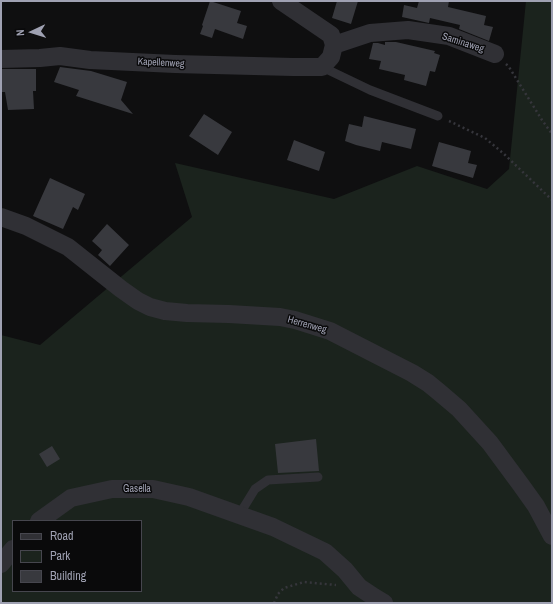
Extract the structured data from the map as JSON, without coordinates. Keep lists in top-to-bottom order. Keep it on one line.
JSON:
{"streets":{"street":["Saminaweg","Kapellenweg","Herrenweg","Gasella"]},"legend":["Road","Park","Building"],"north":"left"}
